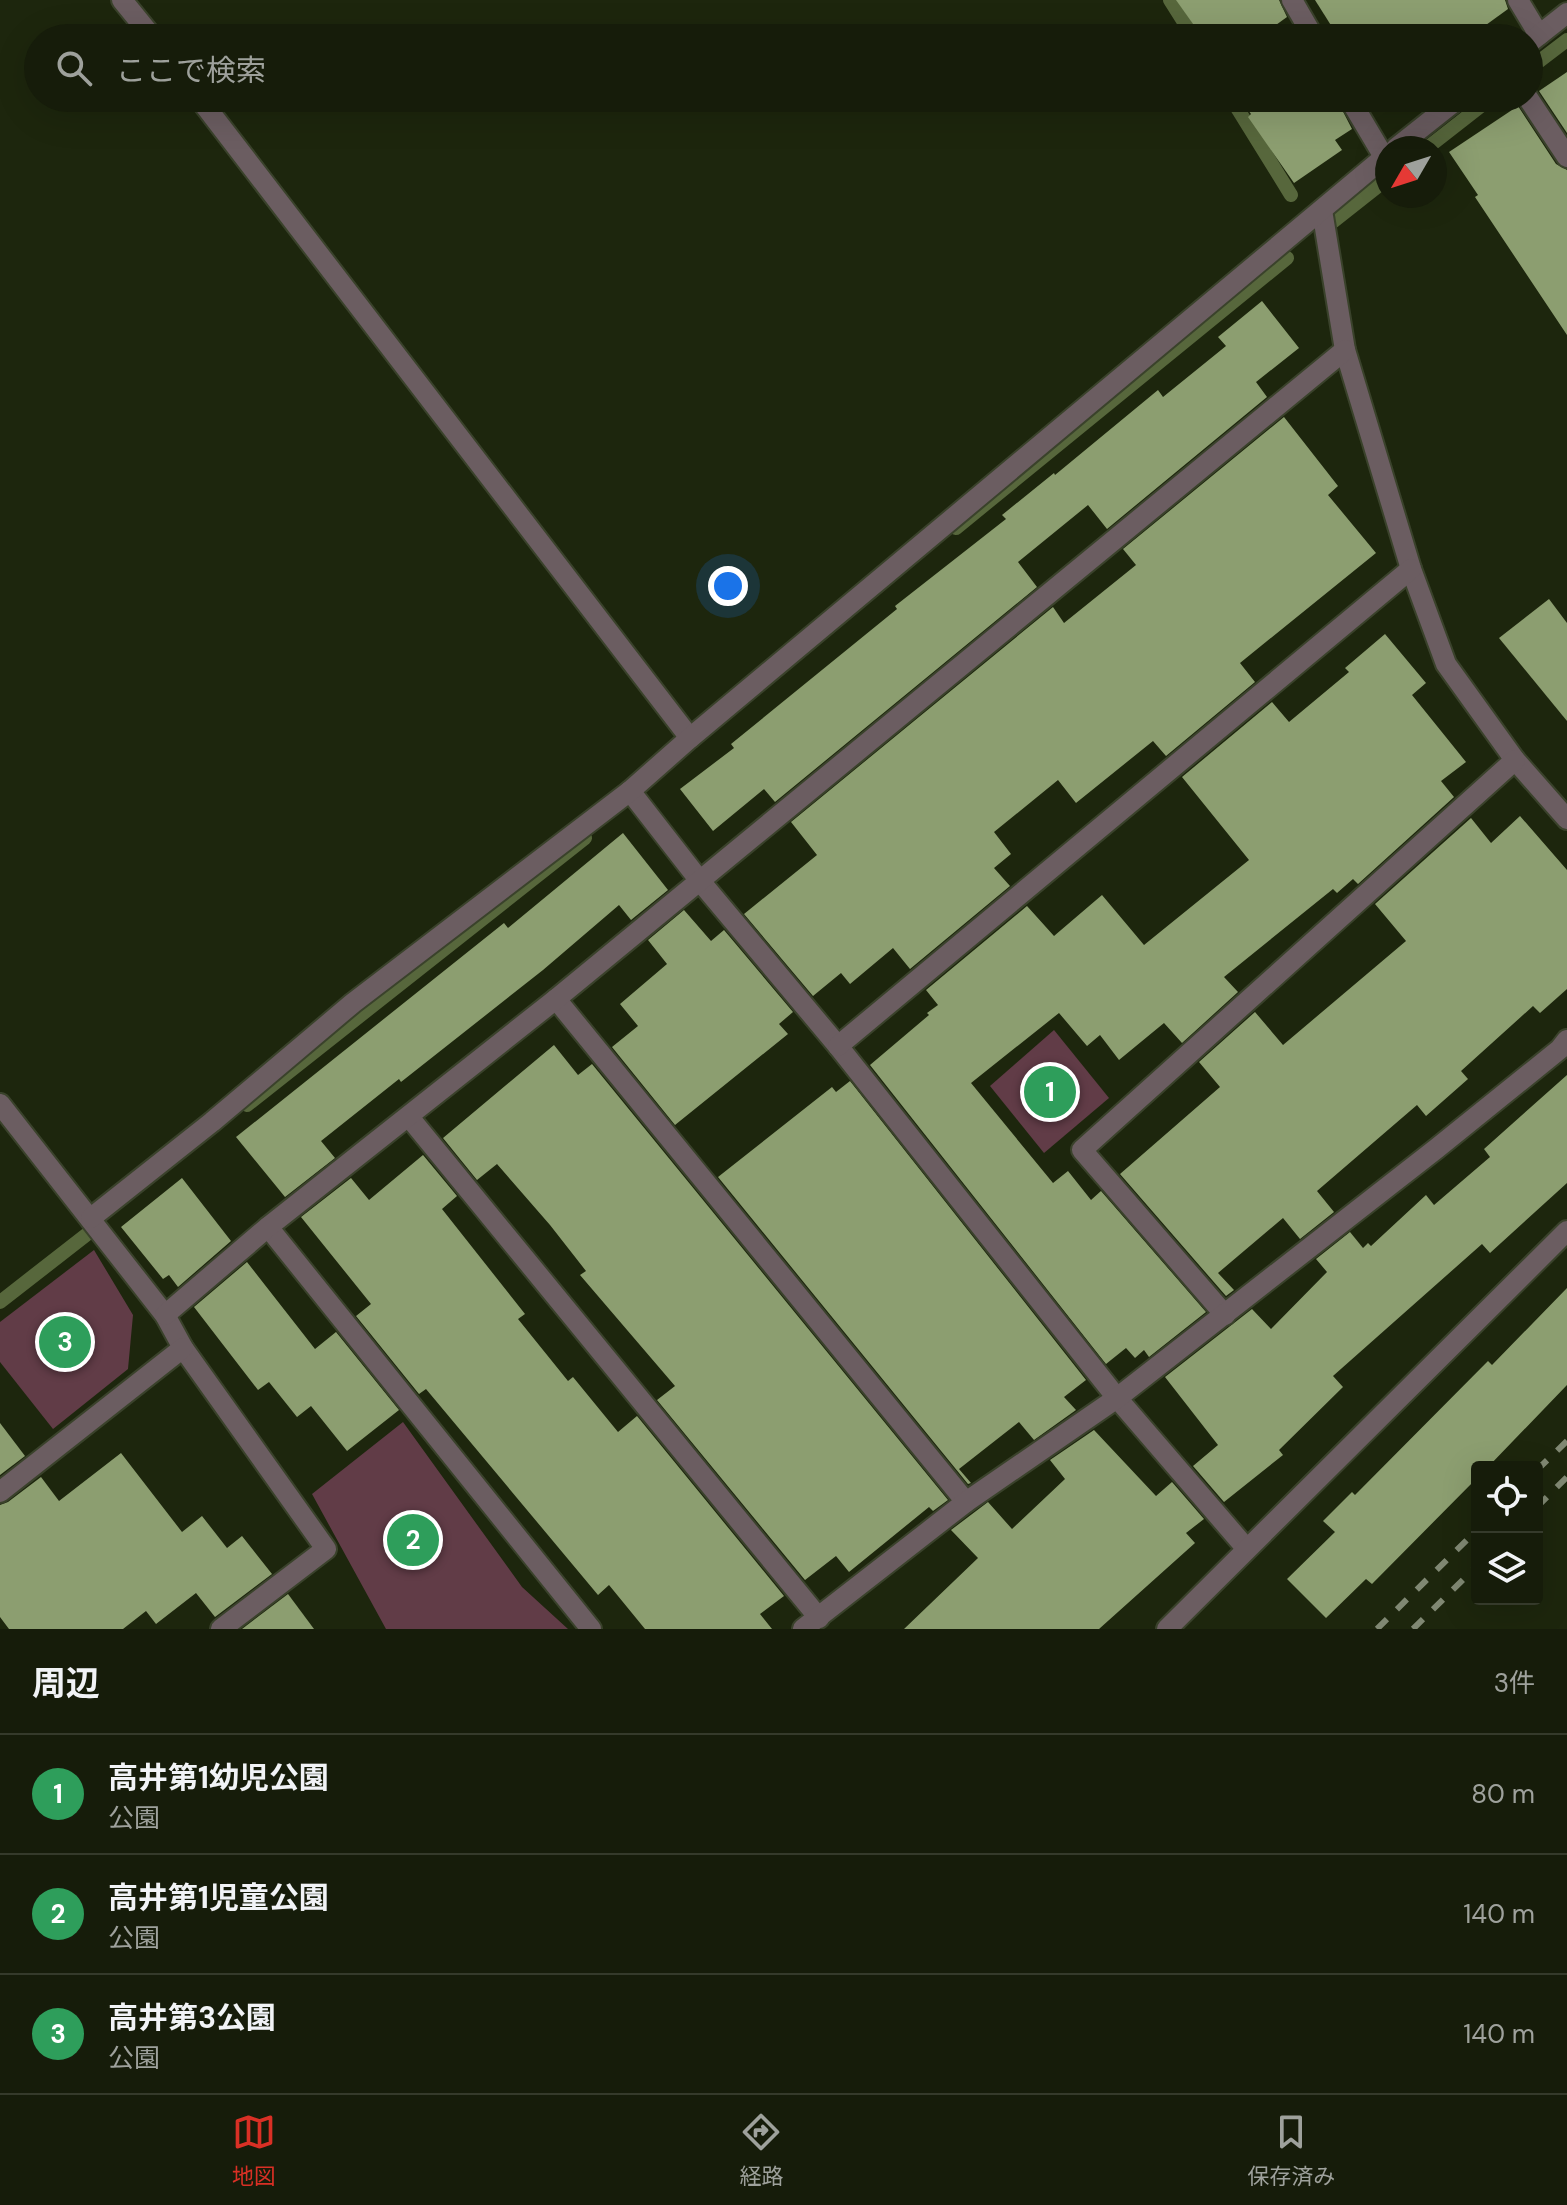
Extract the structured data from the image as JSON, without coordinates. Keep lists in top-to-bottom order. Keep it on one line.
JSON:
{"north":"bottom left","page":{"search":"ここで検索","pins":["1","3","2"],"heading":["周辺","3件"],"list":[{"mark":"1","name":"高井第1幼児公園","note":"公園","value":"80 m"},{"mark":"2","name":"高井第1児童公園","note":"公園","value":"140 m"},{"mark":"3","name":"高井第3公園","note":"公園","value":"140 m"}],"nav":["地図","経路","保存済み"]}}
